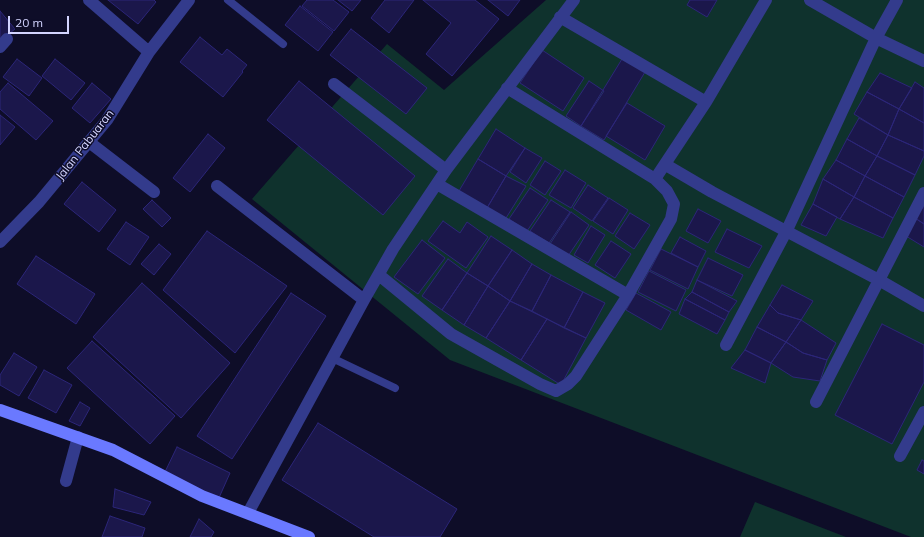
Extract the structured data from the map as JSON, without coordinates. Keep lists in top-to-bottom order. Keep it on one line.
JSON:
{"streets":{"street":["Jalan Pabuaran"]},"scale_bar":"20 m"}
